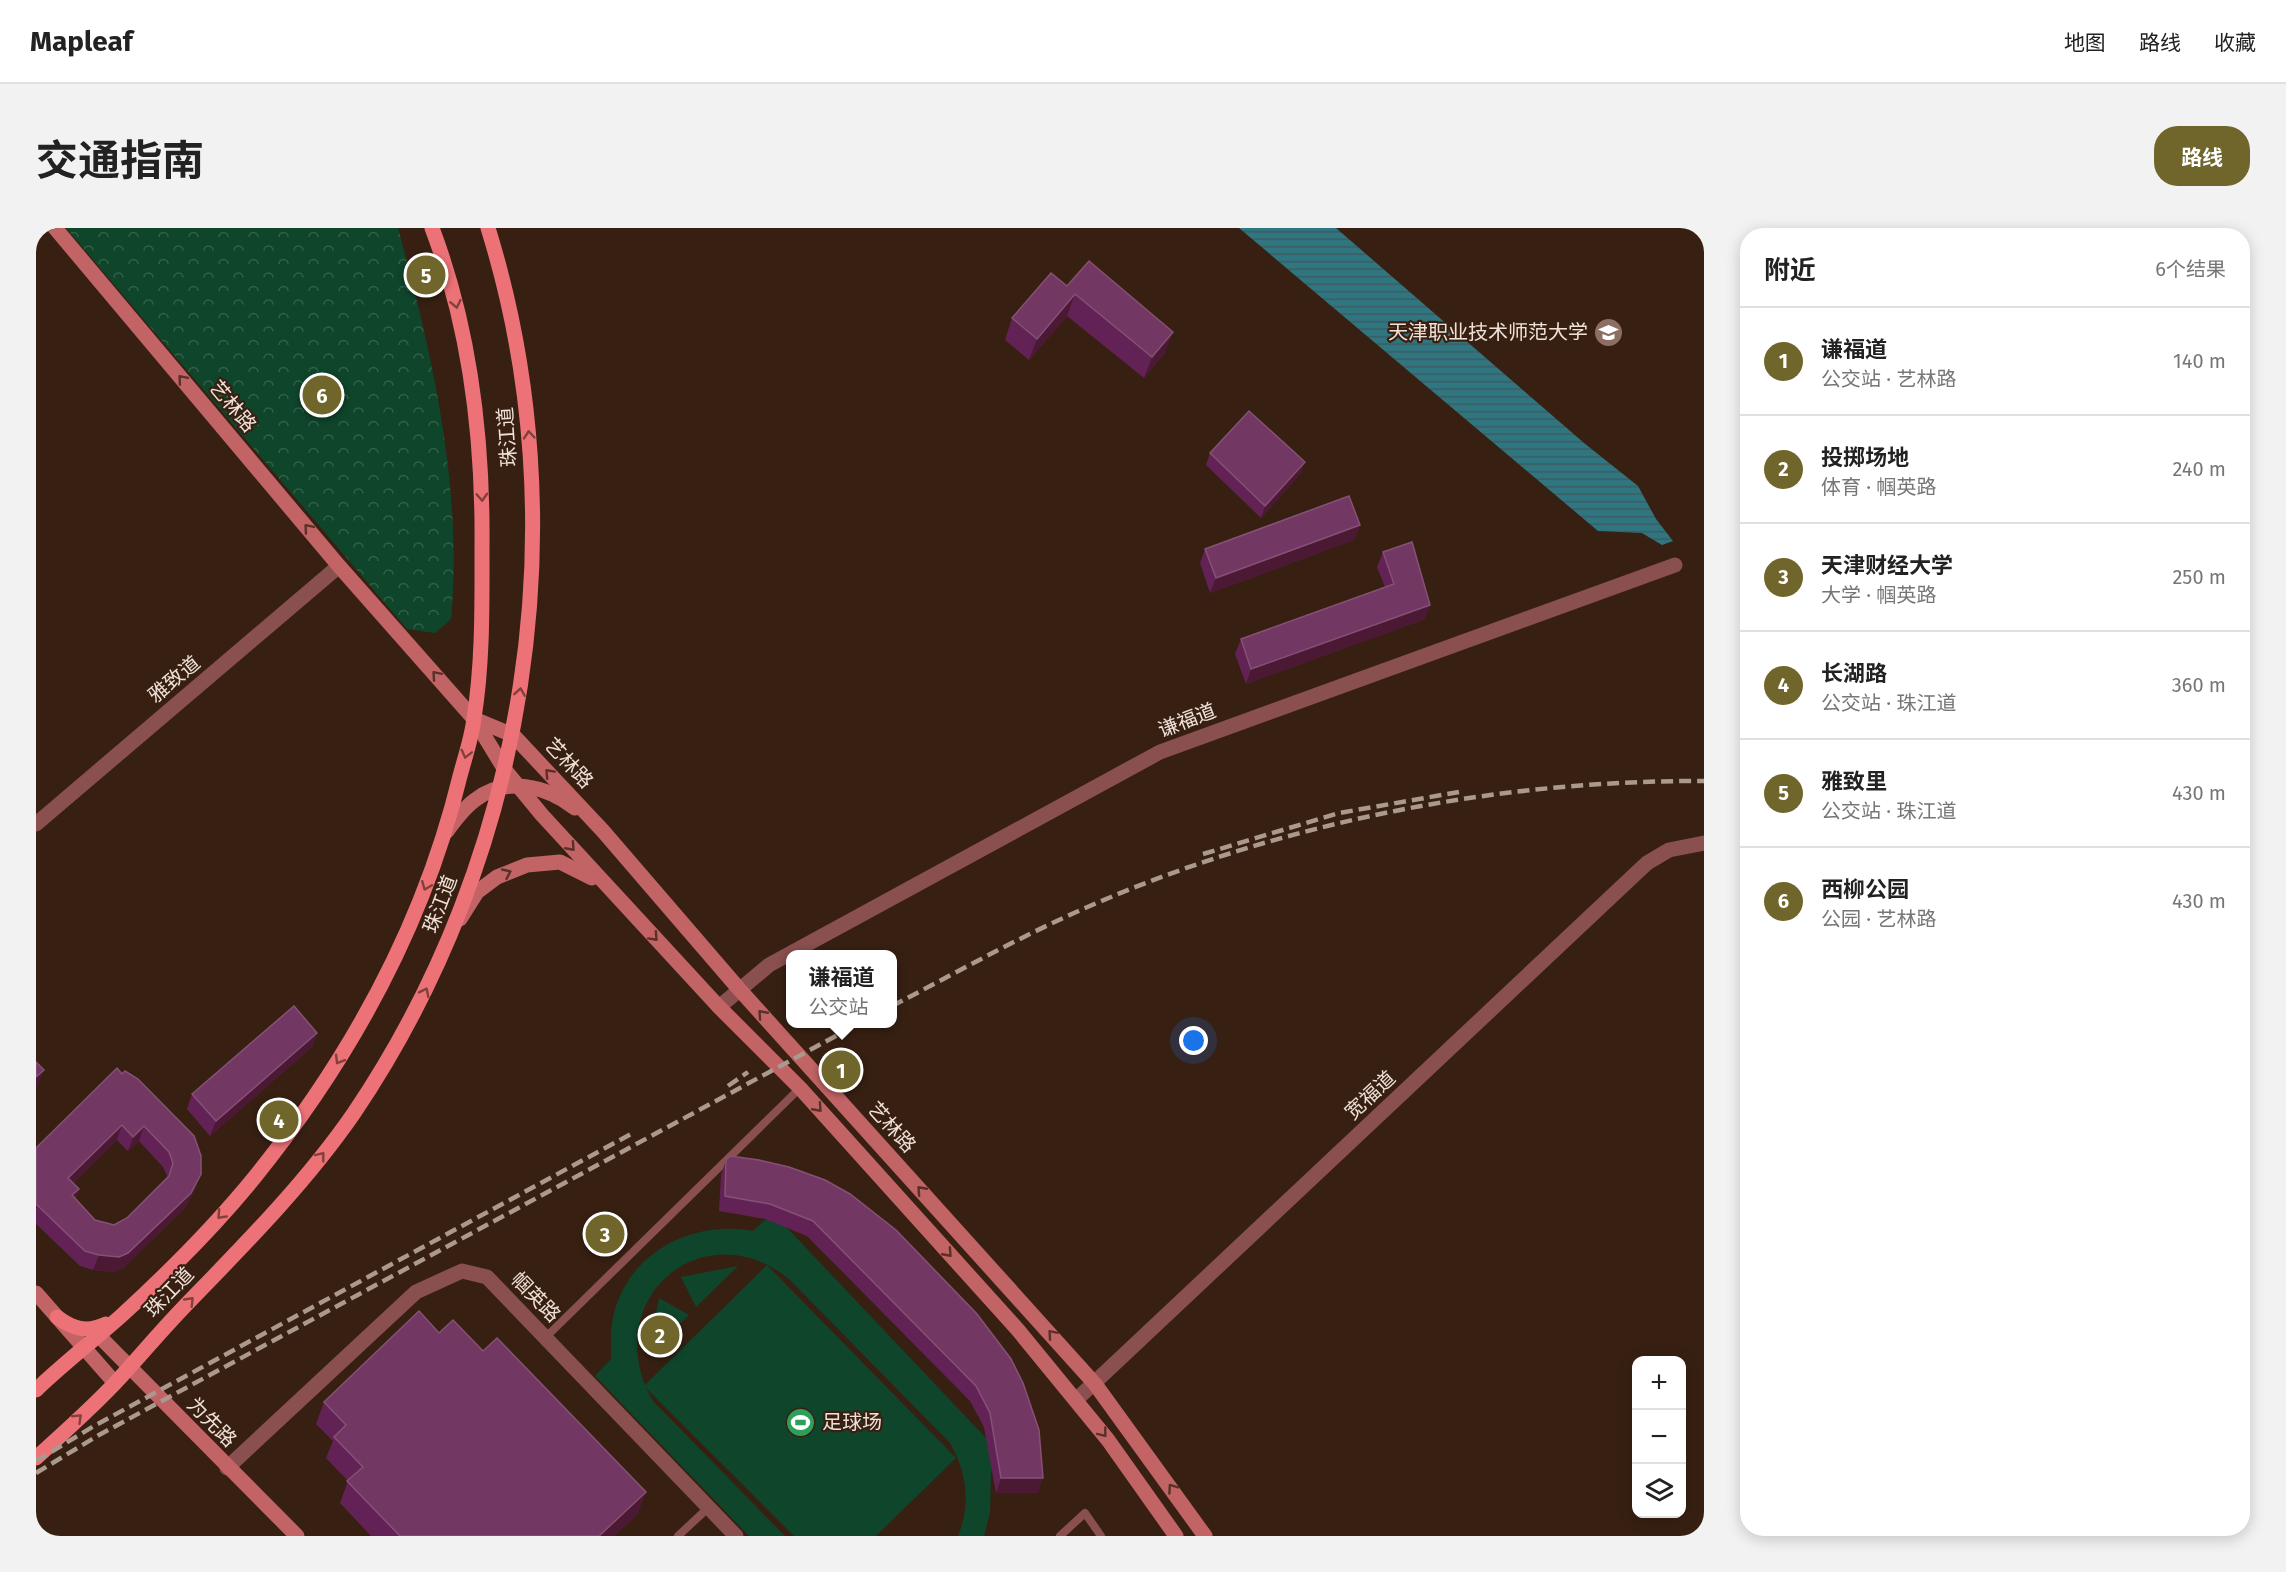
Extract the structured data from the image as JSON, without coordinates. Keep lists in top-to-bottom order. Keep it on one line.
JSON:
{"streets":{"main road":["珠江道"],"street":["艺林路","雅致道","谦福道","宽福道","帼英路","为先路"]},"crossings":[["艺林路","珠江道"],["艺林路","雅致道"],["艺林路","谦福道"],["艺林路","宽福道"],["珠江道","为先路"],["帼英路","为先路"]],"places":{"school or university":["天津职业技术师范大学"],"sports":["足球场"]},"page":{"header":"Mapleaf","nav":["地图","路线","收藏"],"title":"交通指南","buttons":"路线","heading":["附近","6个结果"],"pins":["5","6","1","4","3","2"],"list":[{"mark":"1","name":"谦福道","note":"公交站 · 艺林路","value":"140 m"},{"mark":"2","name":"投掷场地","note":"体育 · 帼英路","value":"240 m"},{"mark":"3","name":"天津财经大学","note":"大学 · 帼英路","value":"250 m"},{"mark":"4","name":"长湖路","note":"公交站 · 珠江道","value":"360 m"},{"mark":"5","name":"雅致里","note":"公交站 · 珠江道","value":"430 m"},{"mark":"6","name":"西柳公园","note":"公园 · 艺林路","value":"430 m"}],"popup":["谦福道","公交站"],"map_buttons":["+","−"]}}
